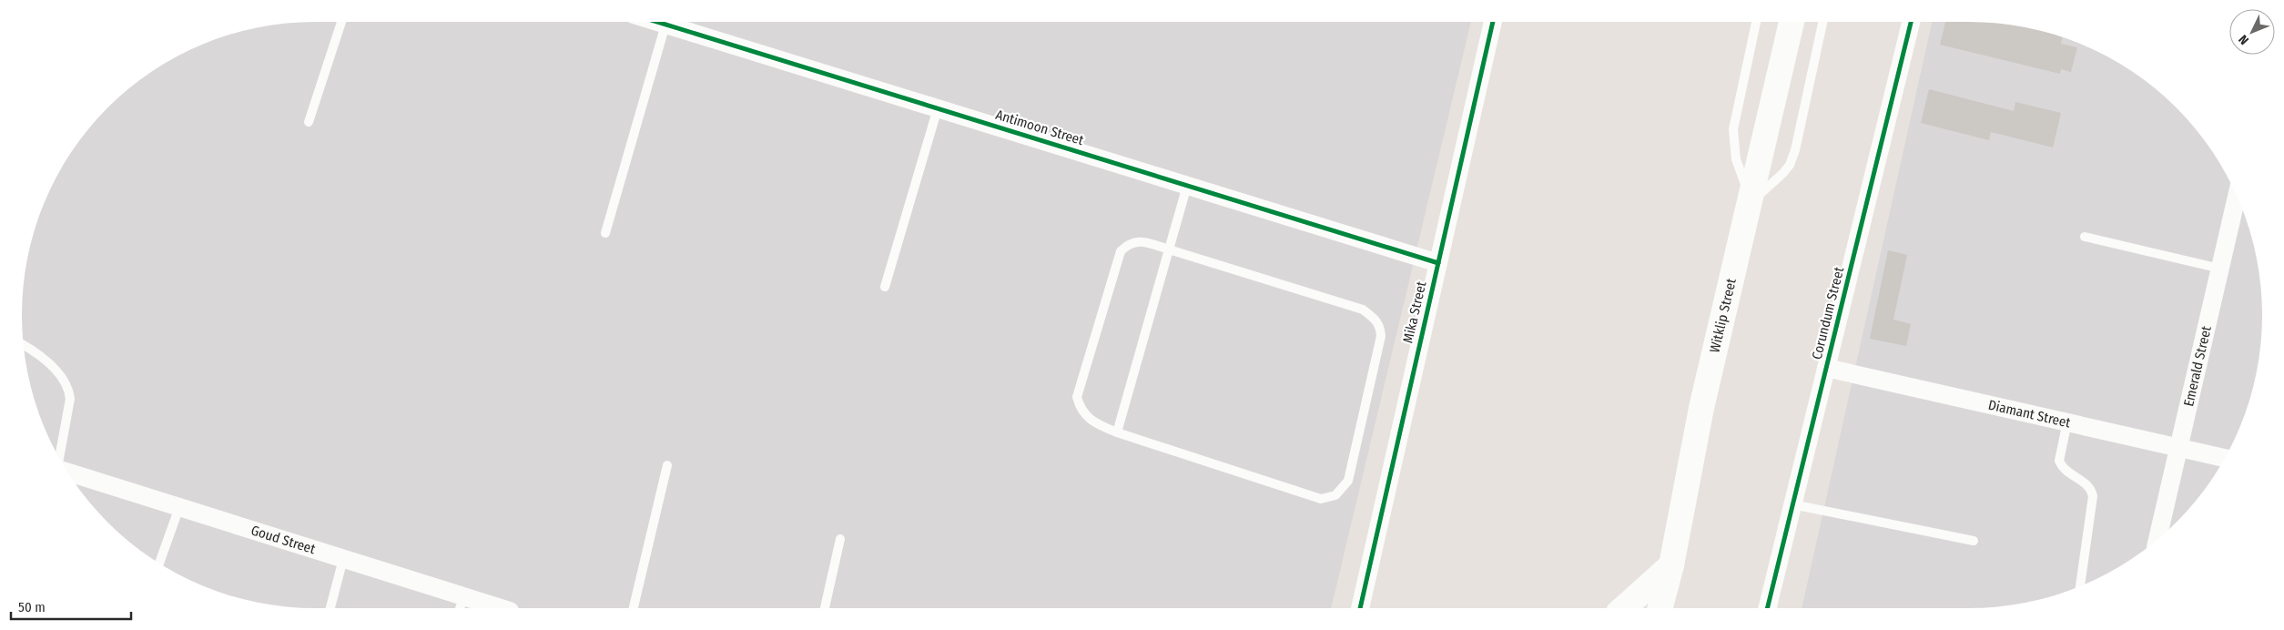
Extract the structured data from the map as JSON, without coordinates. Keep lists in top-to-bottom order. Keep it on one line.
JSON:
{"streets":{"main road":["Witklip Street"],"street":["Antimoon Street","Mika Street","Corundum Street","Emerald Street","Diamant Street","Goud Street"]},"crossings":[["Antimoon Street","Mika Street"],["Corundum Street","Diamant Street"],["Emerald Street","Diamant Street"]],"scale_bar":"50 m","north":"bottom left"}
